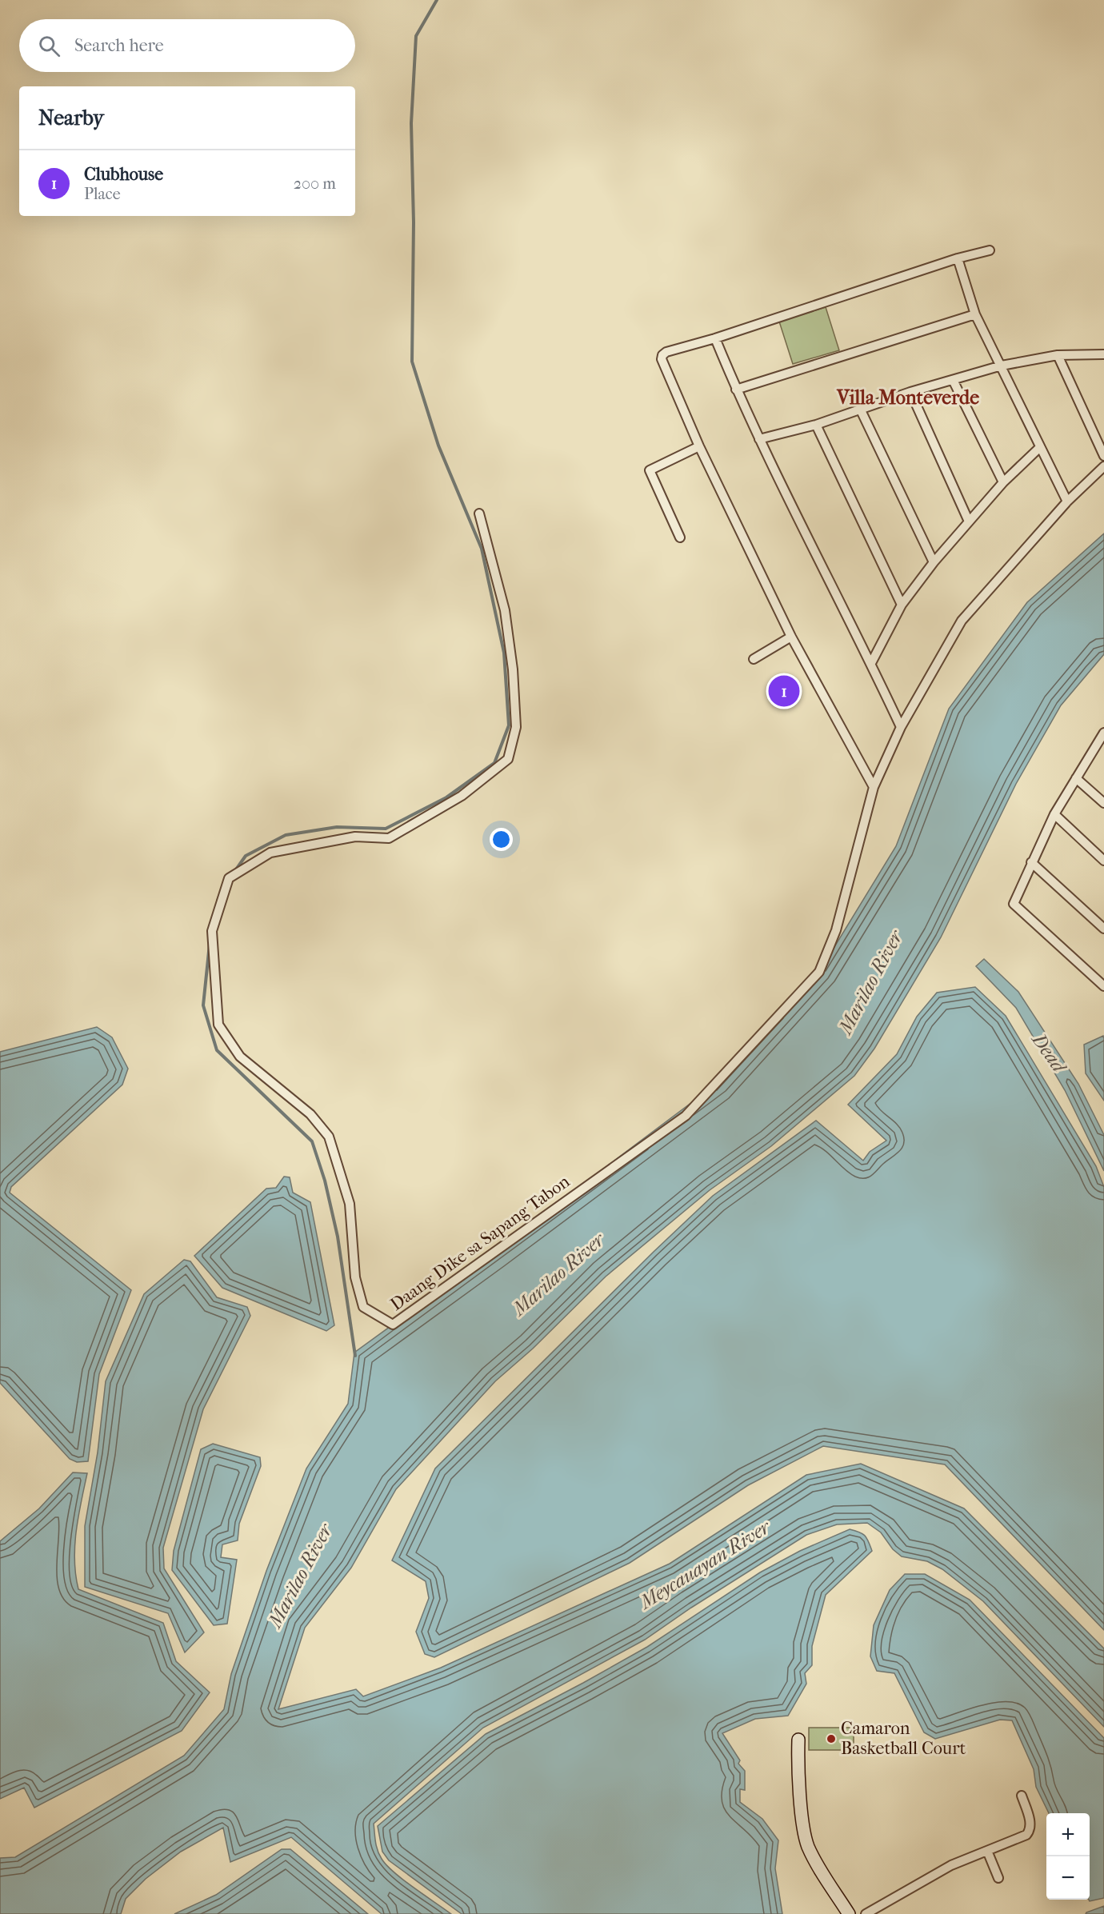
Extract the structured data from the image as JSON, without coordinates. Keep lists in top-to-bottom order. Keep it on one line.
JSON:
{"streets":{"street":["Daang Dike sa Sapang Tabon"]},"districts":["Villa Monteverde"],"water":["Marilao River","Dead","Meycauayan River"],"places":["Camaron Basketball Court"],"page":{"search":"Search here","heading":"Nearby","list":[{"mark":"1","name":"Clubhouse","note":"Place","value":"200 m"}],"pins":"1","map_buttons":["+","−"]}}
